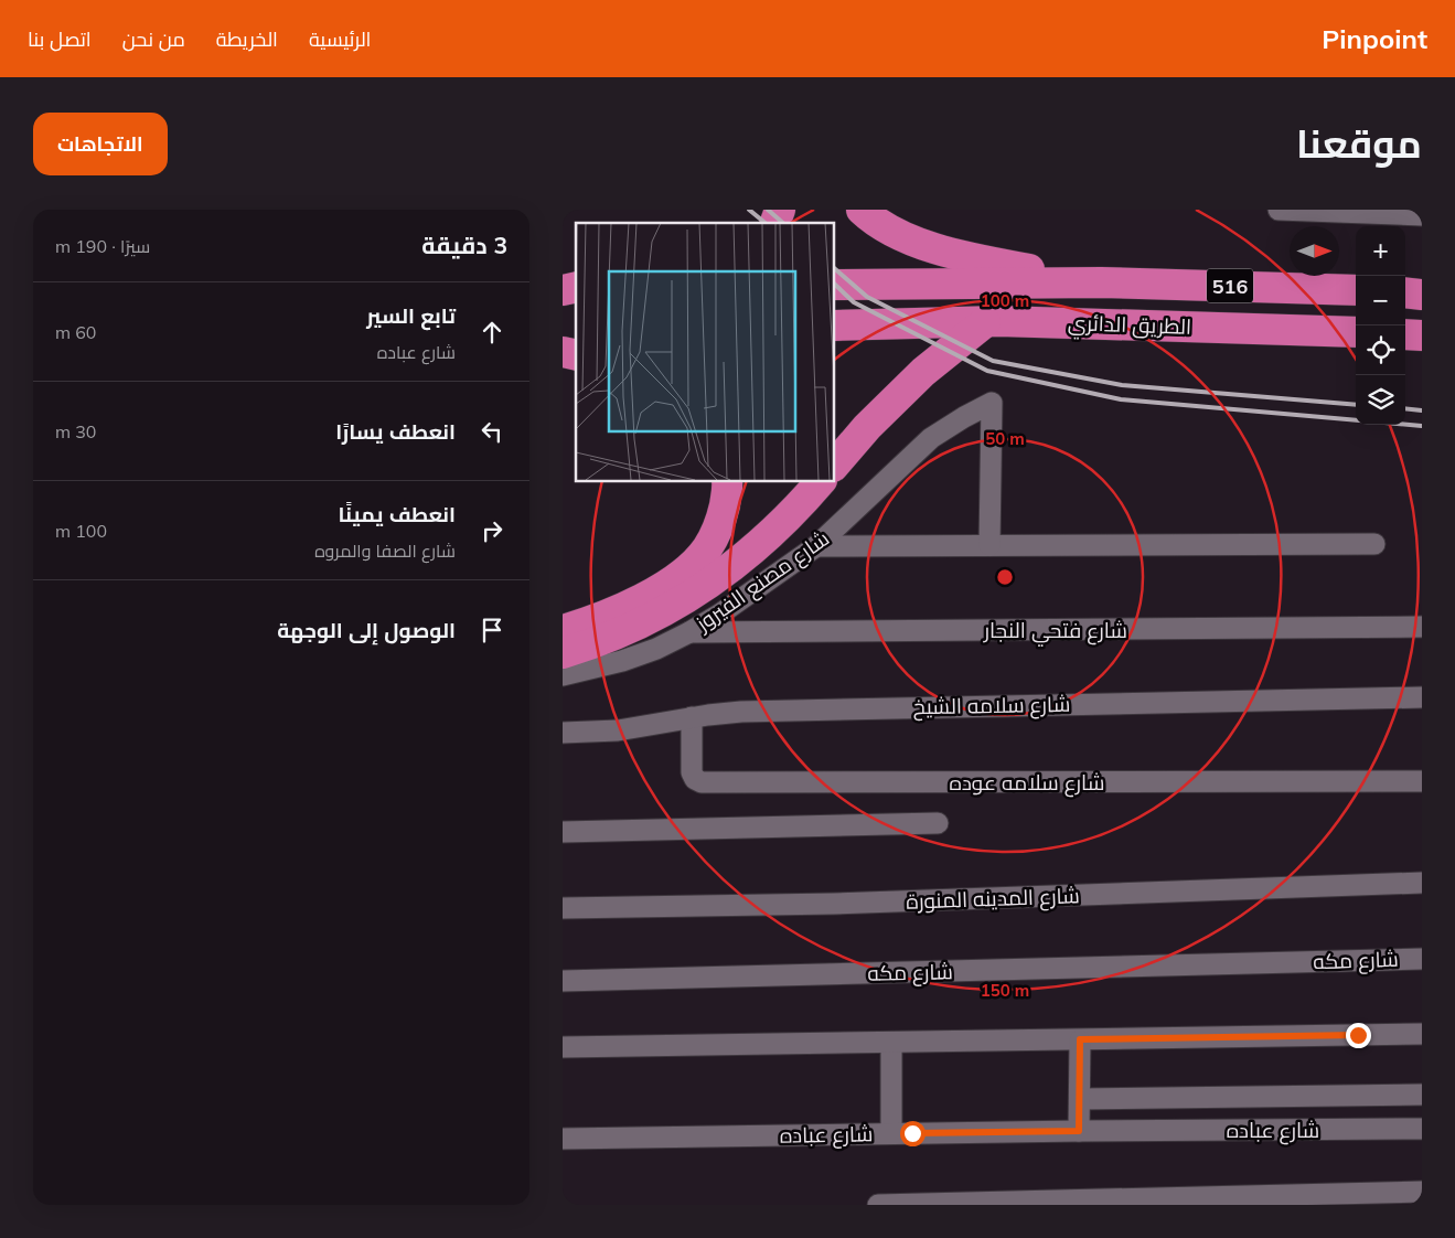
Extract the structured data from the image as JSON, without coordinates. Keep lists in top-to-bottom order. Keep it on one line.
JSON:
{"streets":{"highway":["516","الطريق الدائري"],"street":["شارع مصنع الفيروز","شارع فتحي النجار","شارع سلامه الشيخ","شارع سلامه عوده","شارع المدينه المنورة","شارع مكه","شارع عباده"]},"crossings":[["شارع مصنع الفيروز","شارع فتحي النجار"],["شارع سلامه الشيخ","شارع سلامه عوده"]],"north":"right","page":{"header":"Pinpoint","nav":["الرئيسية","الخريطة","من نحن","اتصل بنا"],"title":"موقعنا","buttons":"الاتجاهات","heading":["3 دقيقة","سيرًا · 190 m"],"map_buttons":["+","−"],"list":[["تابع السير","شارع عباده","60 m"],["انعطف يسارًا","30 m"],["انعطف يمينًا","شارع الصفا والمروه","100 m"],"الوصول إلى الوجهة"]},"rings":["100 m","50 m","150 m"]}
